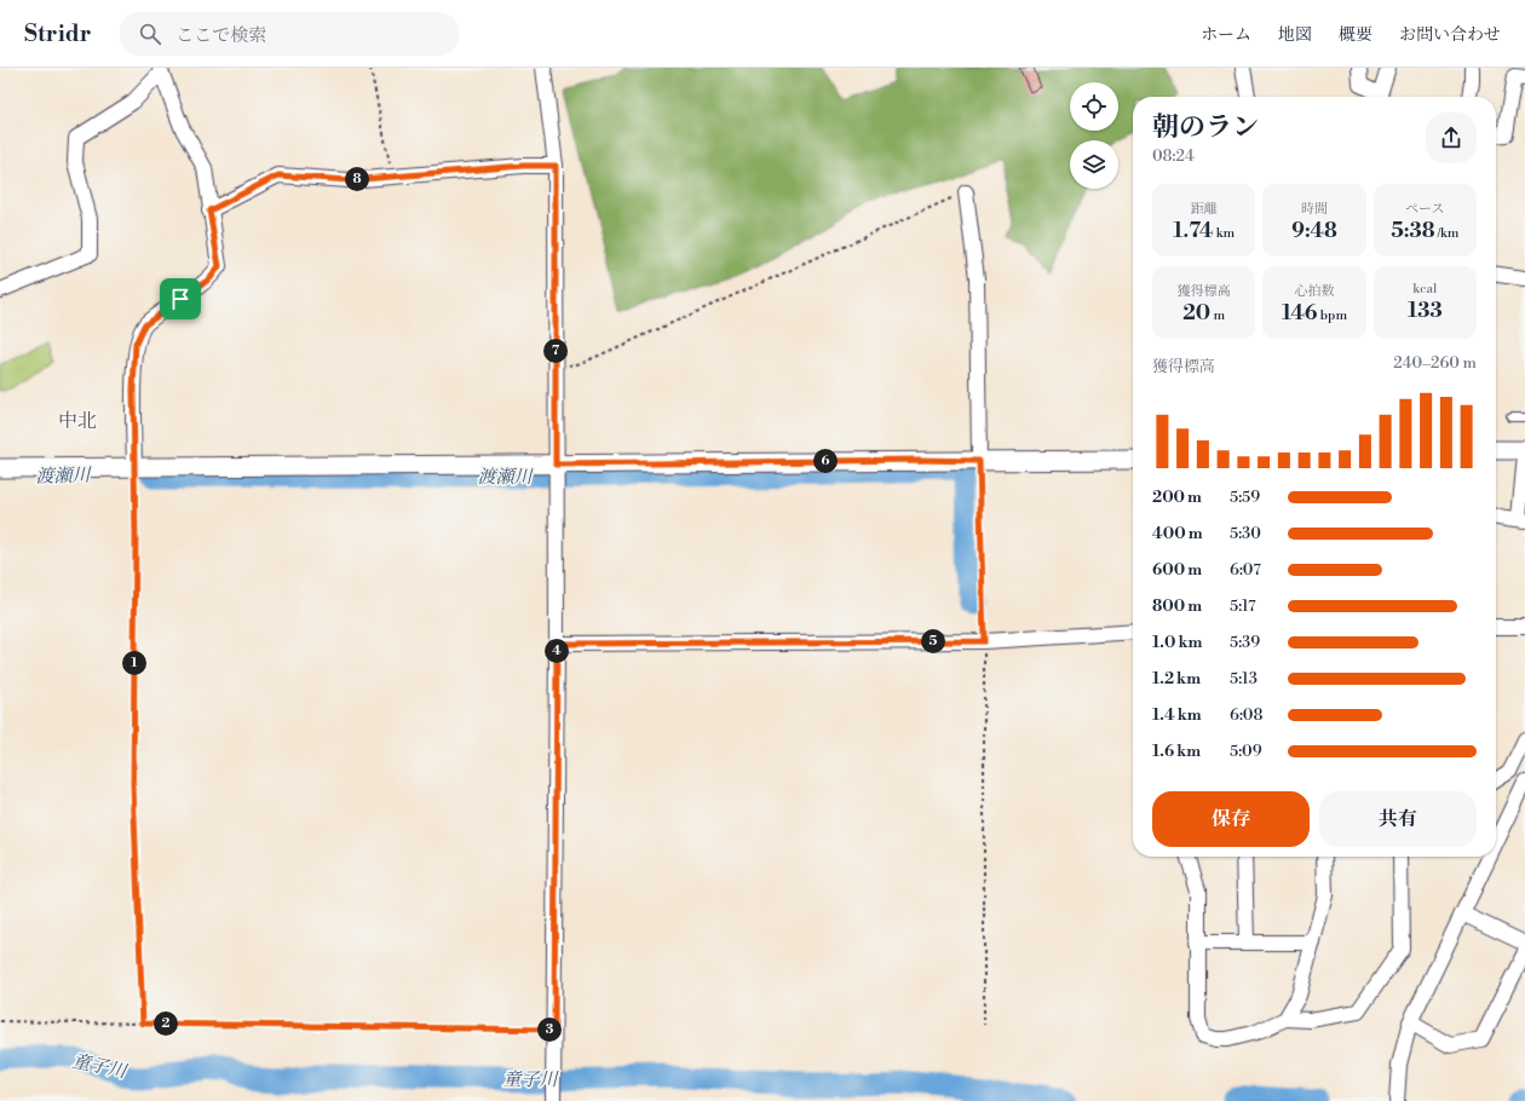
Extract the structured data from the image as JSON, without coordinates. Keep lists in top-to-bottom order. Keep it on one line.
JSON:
{"districts":["中北"],"water":["渡瀬川","童子川"],"page":{"header":"Stridr","search":"ここで検索","nav":["ホーム","地図","概要","お問い合わせ"],"heading":["朝のラン","08:24"],"pins":["8","7","6","5","4","1","2","3"],"stats":[["距離","1.74 km"],["時間","9:48"],["ペース","5:38 /km"],["獲得標高","20 m"],["心拍数","146 bpm"],["kcal","133"]],"chart":["獲得標高","240–260 m"],"list":[{"name":"200 m","note":"5:59"},{"name":"400 m","note":"5:30"},{"name":"600 m","note":"6:07"},{"name":"800 m","note":"5:17"},{"name":"1.0 km","note":"5:39"},{"name":"1.2 km","note":"5:13"},{"name":"1.4 km","note":"6:08"},{"name":"1.6 km","note":"5:09"}],"buttons":["保存","共有"]}}
